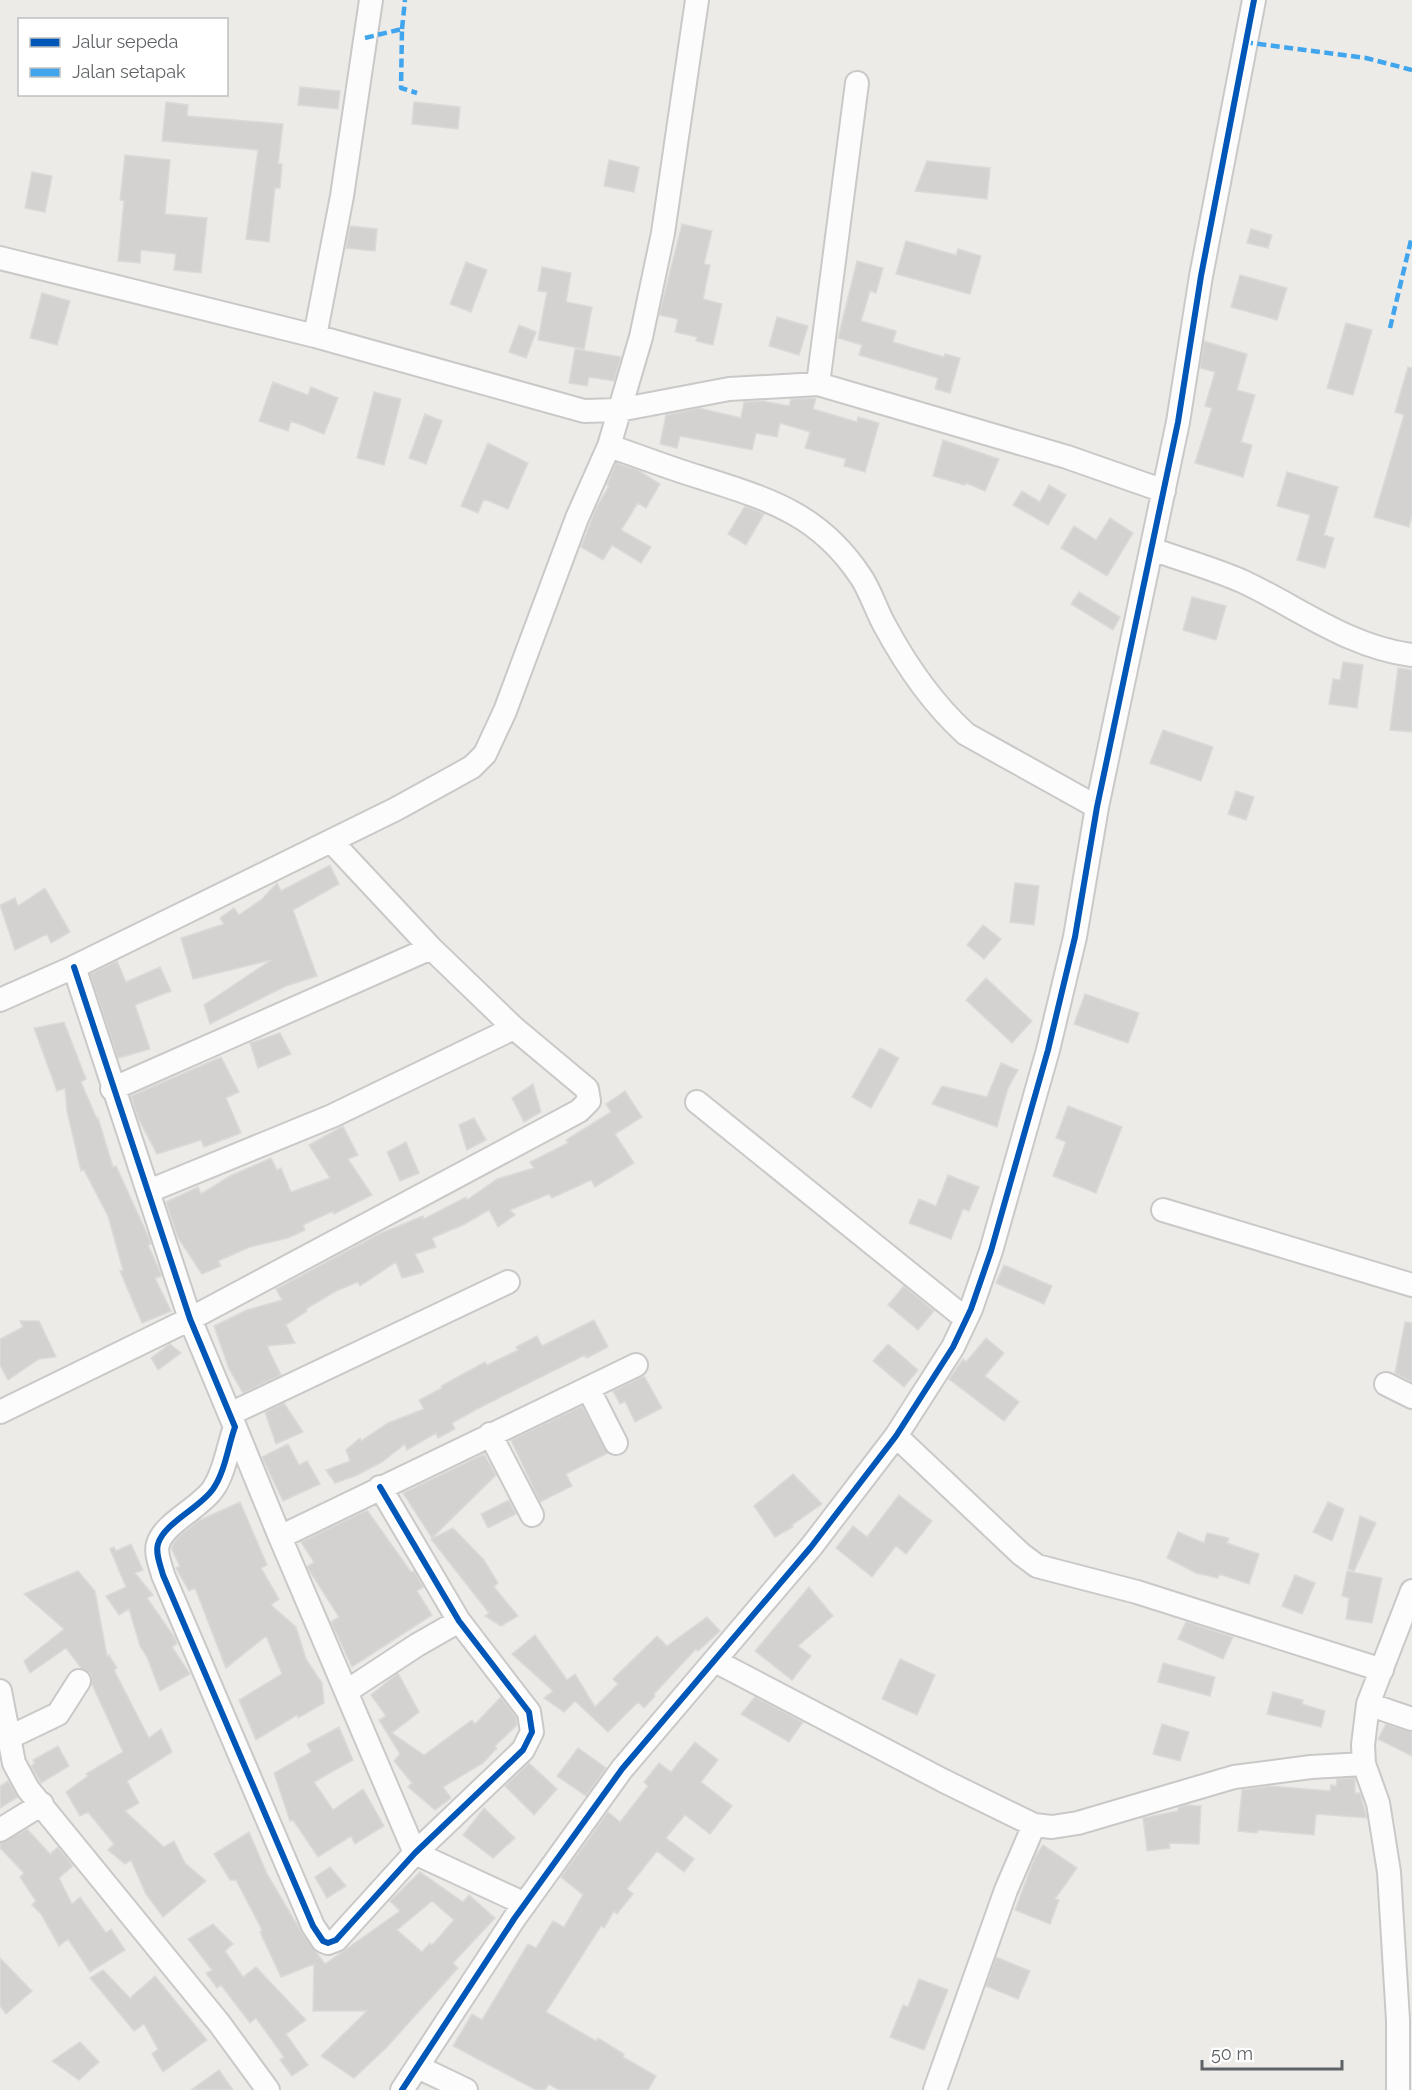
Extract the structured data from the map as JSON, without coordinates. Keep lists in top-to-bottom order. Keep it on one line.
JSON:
{"legend":["Jalur sepeda","Jalan setapak"],"scale_bar":"50 m"}
